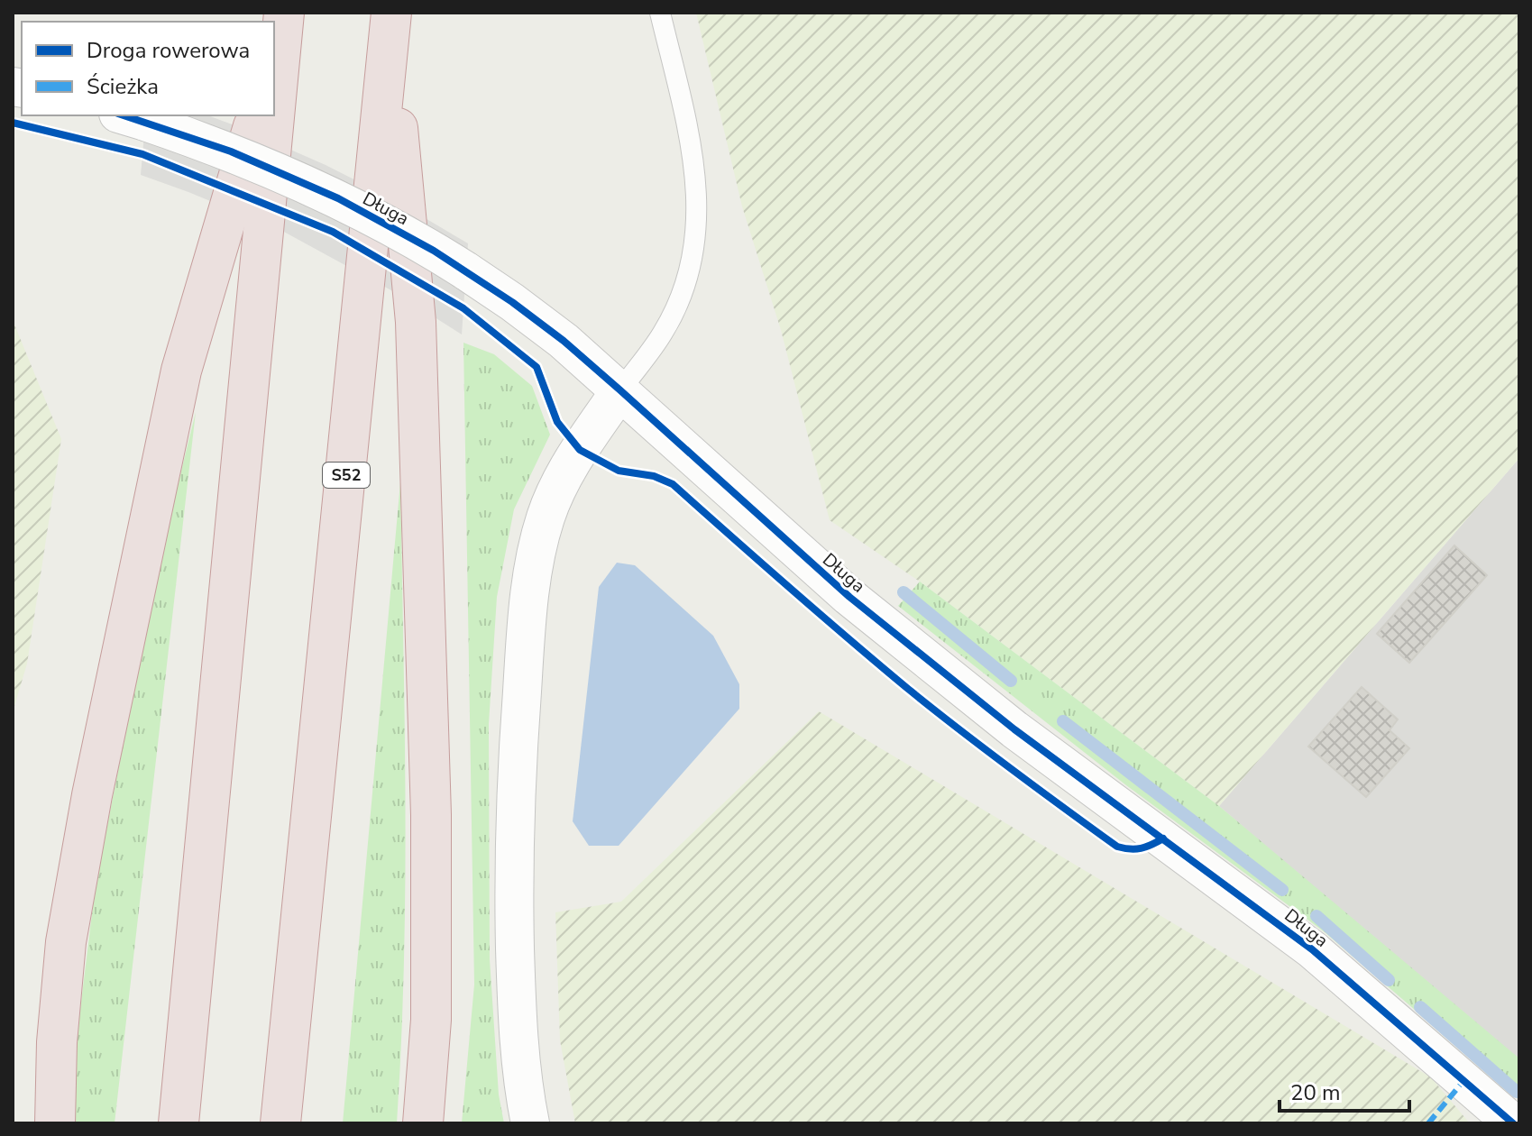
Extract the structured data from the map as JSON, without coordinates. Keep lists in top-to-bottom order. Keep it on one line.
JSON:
{"streets":{"highway":["S52"],"street":["Długa"]},"legend":["Droga rowerowa","Ścieżka"],"scale_bar":"20 m"}
